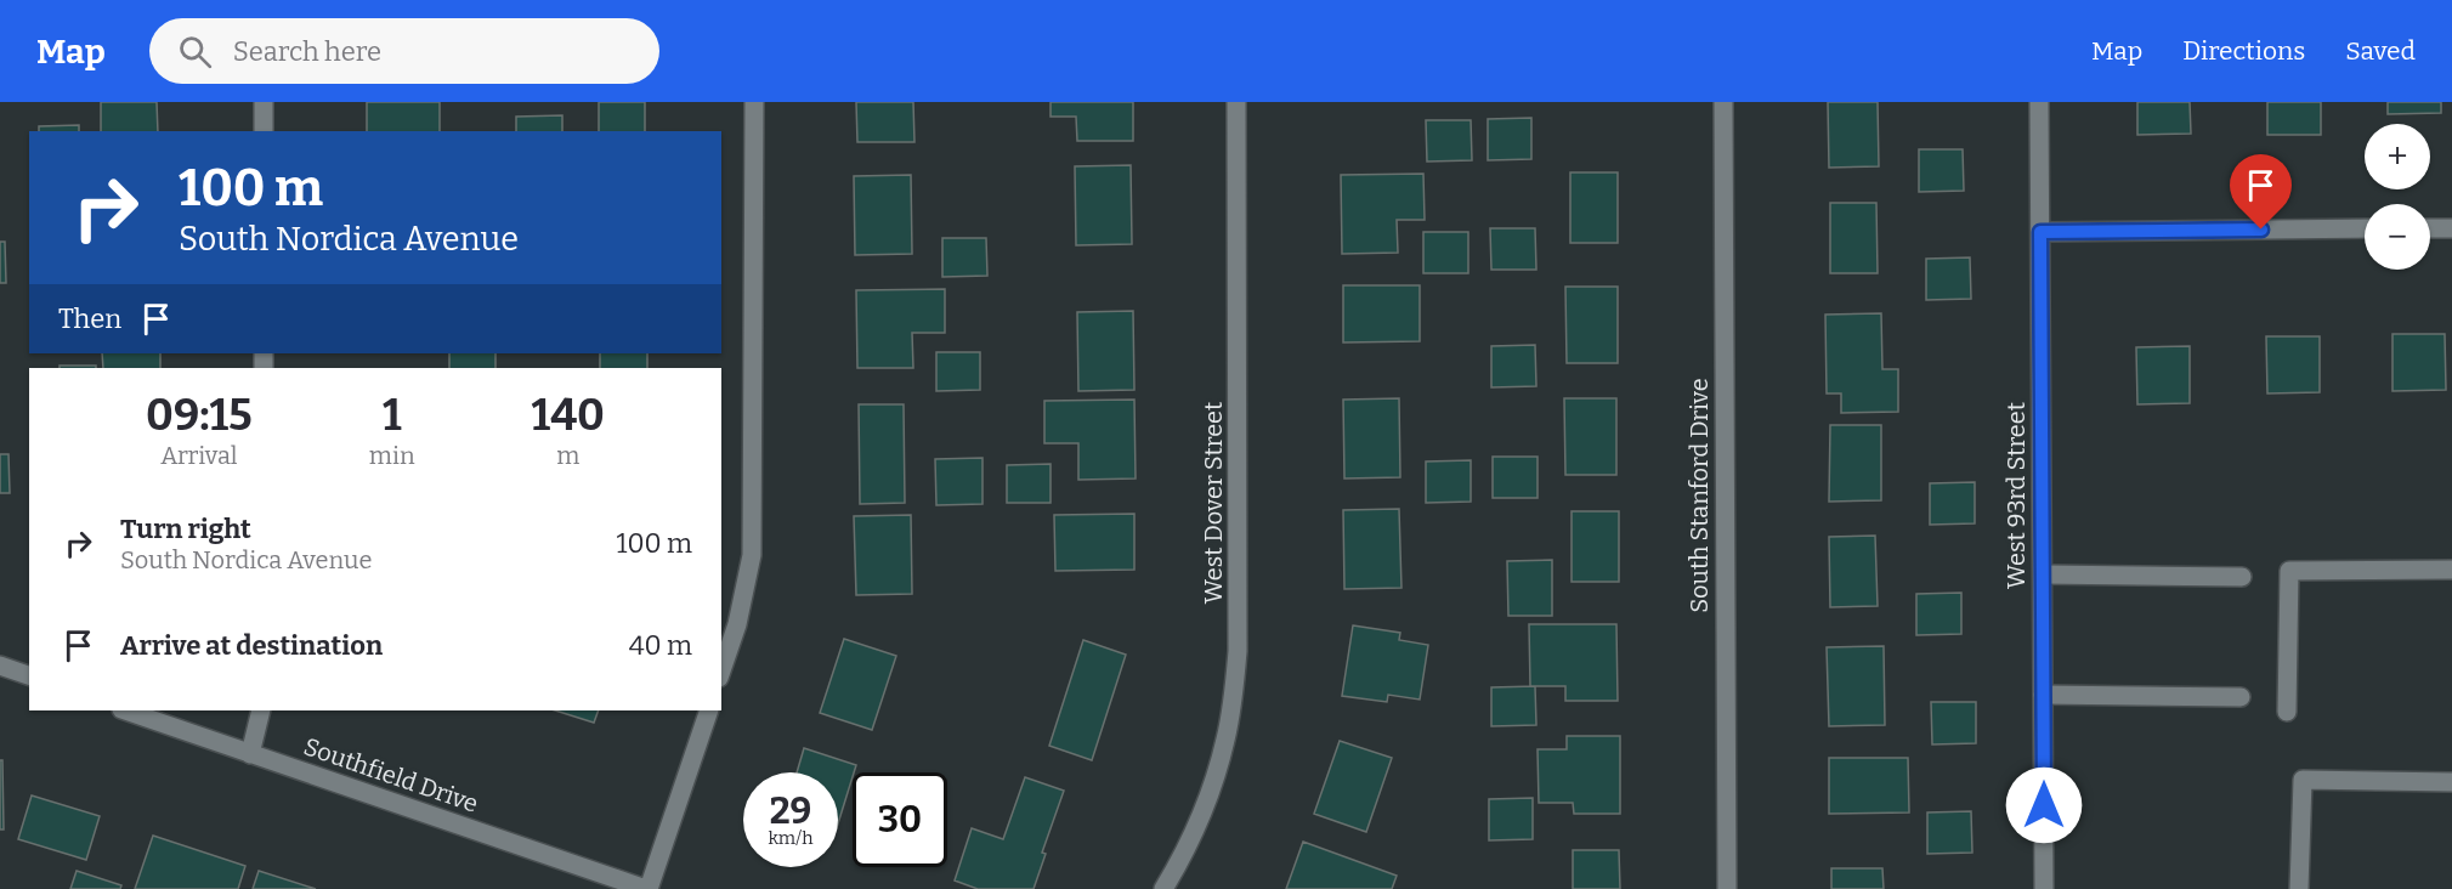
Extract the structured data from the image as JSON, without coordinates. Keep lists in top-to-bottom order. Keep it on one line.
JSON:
{"streets":{"street":["South Stanford Drive","West 93rd Street","West Dover Street","Southfield Drive"]},"page":{"header":"Map","search":"Search here","nav":["Map","Directions","Saved"],"map_buttons":["+","−"],"turn":["100 m","South Nordica Avenue"],"then":"Then","eta":["09:15","Arrival","1","min","140","m"],"list":[{"name":"Turn right","note":"South Nordica Avenue","value":"100 m"},{"name":"Arrive at destination","value":"40 m"}],"speed":"29 km/h","limit":"30"}}
